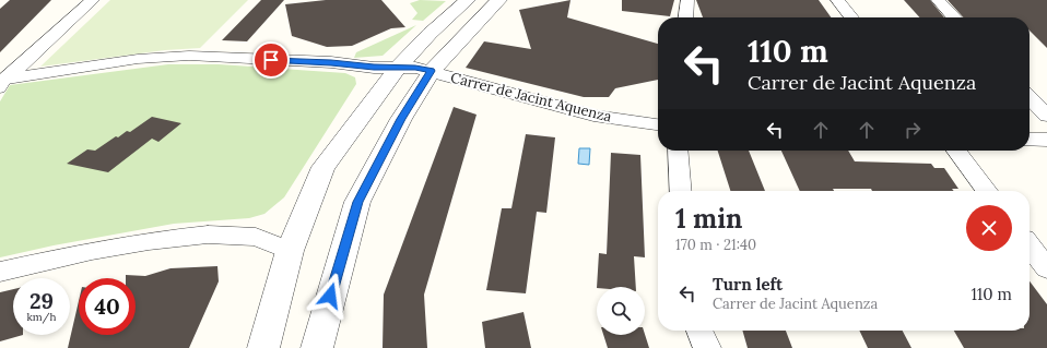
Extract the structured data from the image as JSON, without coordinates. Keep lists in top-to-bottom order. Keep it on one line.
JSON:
{"streets":{"street":["Carrer de Jacint Aquenza"]},"page":{"turn":["110 m","Carrer de Jacint Aquenza"],"heading":["1 min","170 m · 21:40"],"list":[{"name":"Turn left","note":"Carrer de Jacint Aquenza","value":"110 m"}],"speed":"29 km/h","limit":"40"}}
